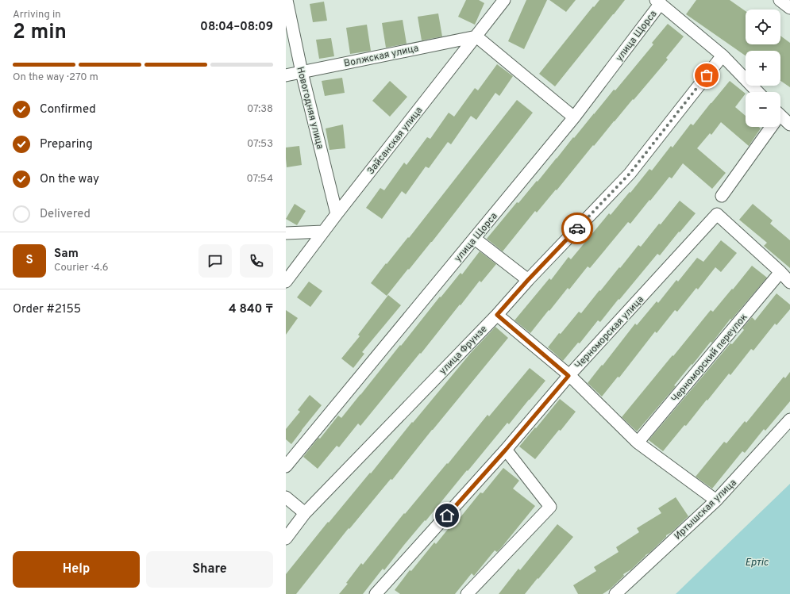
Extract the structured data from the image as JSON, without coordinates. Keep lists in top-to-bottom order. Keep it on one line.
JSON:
{"streets":{"street":["улица Щорса","Волжская улица","Новогодняя улица","Зайсанская улица","Черноморская улица","улица Фрунзе","Черноморский переулок","Иртышская улица"]},"crossings":[["Волжская улица","Новогодняя улица"],["Волжская улица","Зайсанская улица"],["Новогодняя улица","Зайсанская улица"],["Черноморская улица","Черноморский переулок"]],"water":["Ертіс"],"page":{"heading":["2 min","Arriving in","08:04–08:09"],"panel":["Sam","Courier · 4.6","Order #2155","4 840 ₸"],"map_buttons":["+","−"],"bar":"On the way · 270 m","list":[["Confirmed","07:38"],["Preparing","07:53"],["On the way","07:54"],"Delivered"],"round":"S","buttons":["Help","Share"]}}
